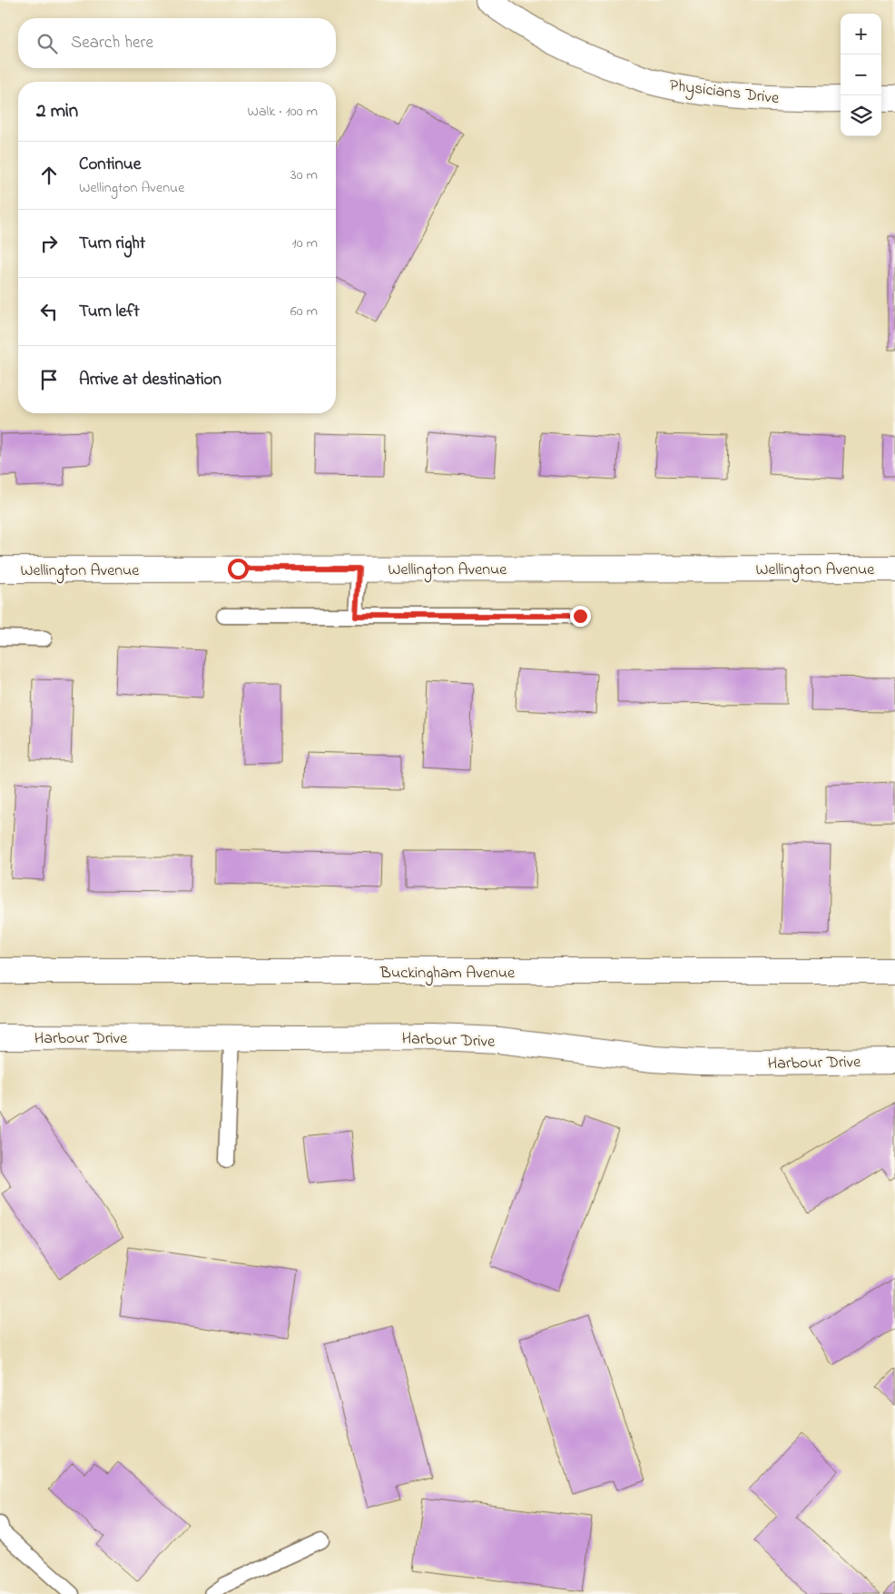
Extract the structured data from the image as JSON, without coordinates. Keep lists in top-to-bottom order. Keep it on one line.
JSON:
{"streets":{"street":["Physicians Drive","Wellington Avenue","Buckingham Avenue","Harbour Drive"]},"page":{"map_buttons":["+","−"],"search":"Search here","heading":["2 min","Walk · 100 m"],"list":[["Continue","Wellington Avenue","30 m"],["Turn right","10 m"],["Turn left","60 m"],"Arrive at destination"]}}
